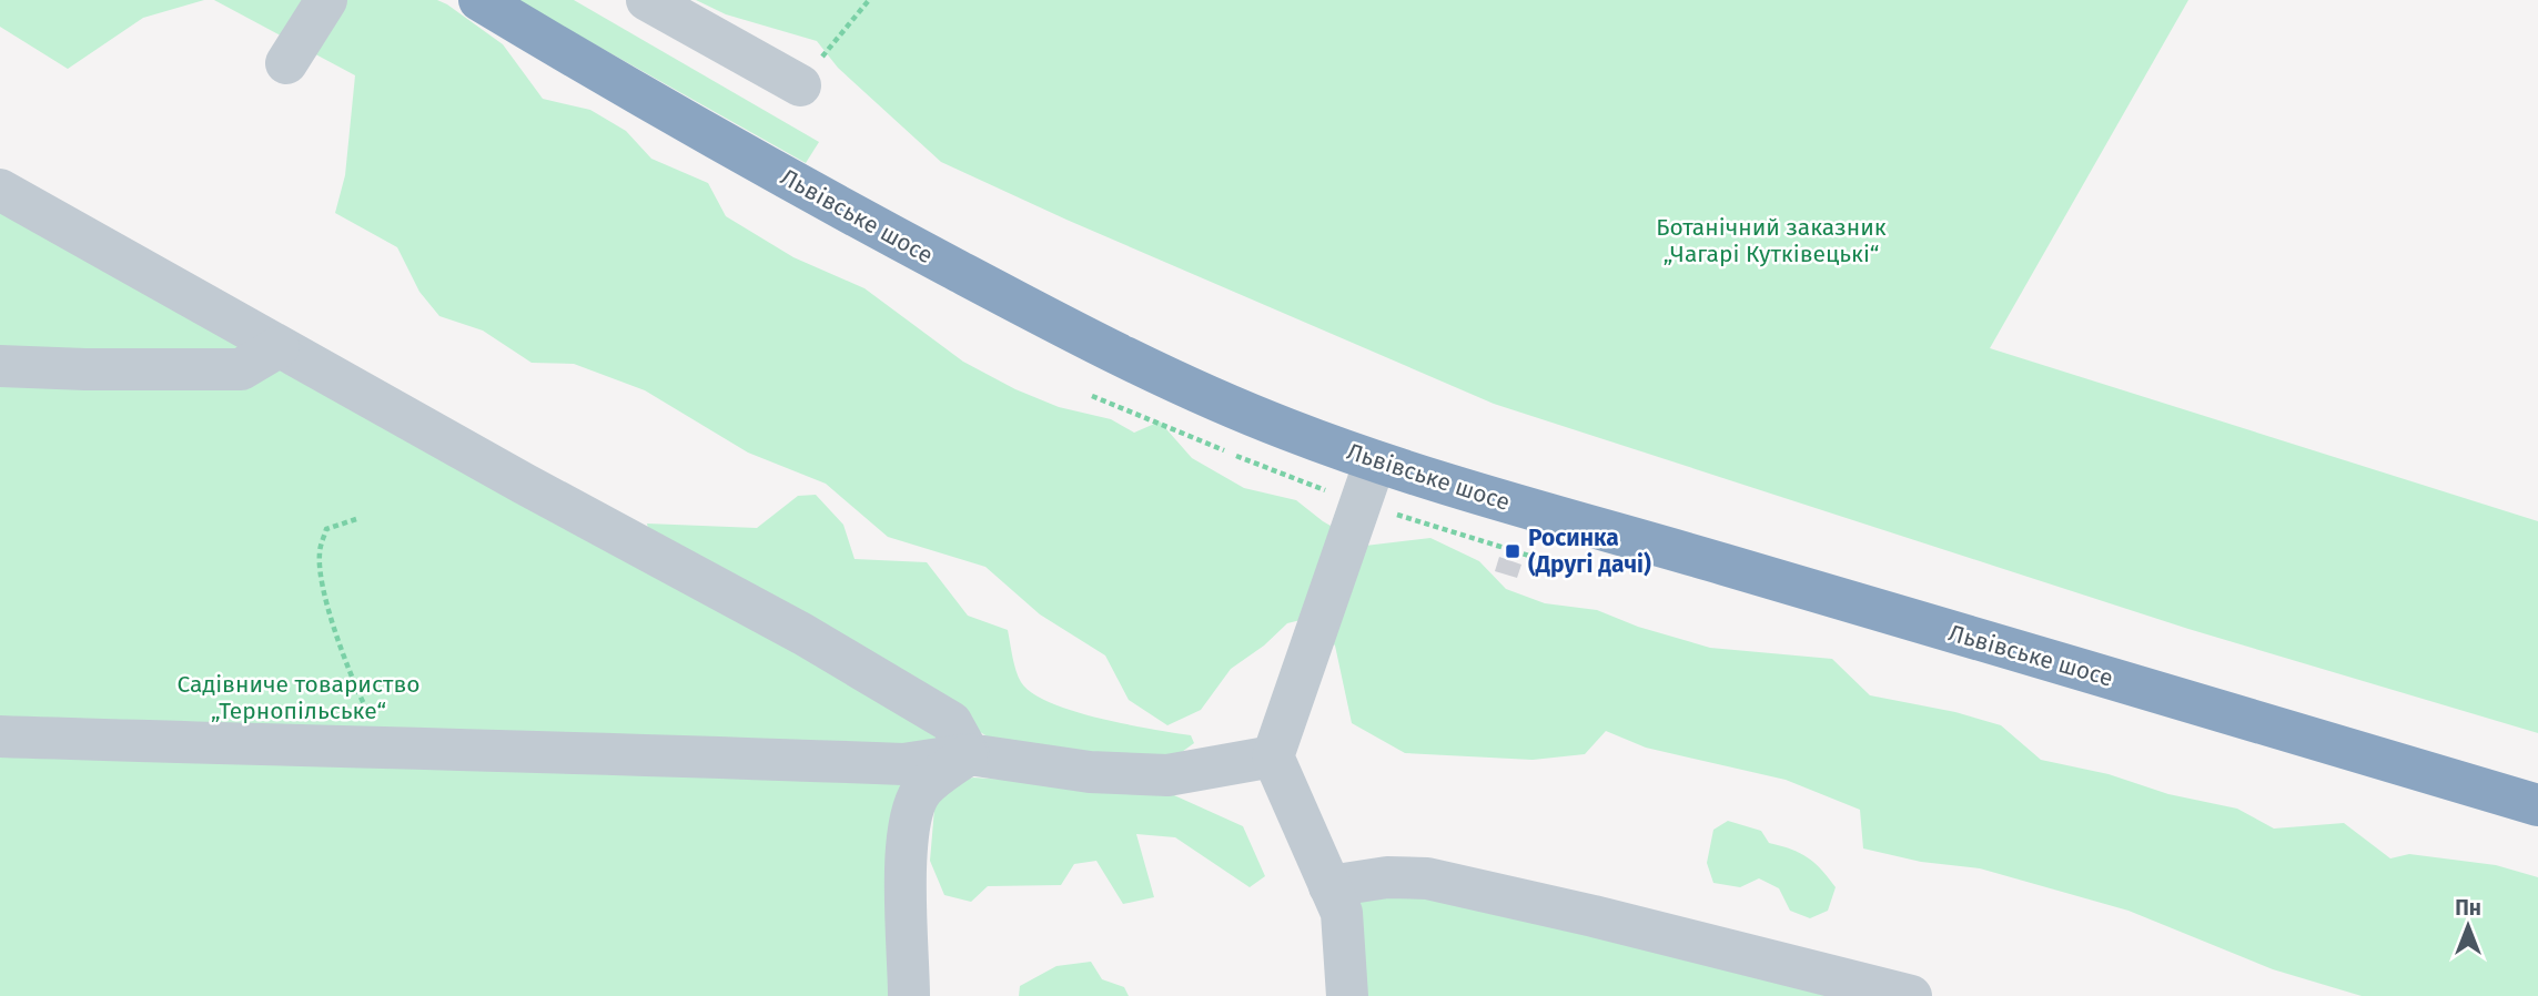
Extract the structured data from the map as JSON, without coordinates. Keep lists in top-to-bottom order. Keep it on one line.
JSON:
{"streets":{"highway":["Львівське шосе"]},"parks":["Ботанічний заказник „Чагарі Кутківецькі“","Садівниче товариство „Тернопільське“"],"places":{"transit":["Росинка (Другі дачі)"]},"north":"top"}
